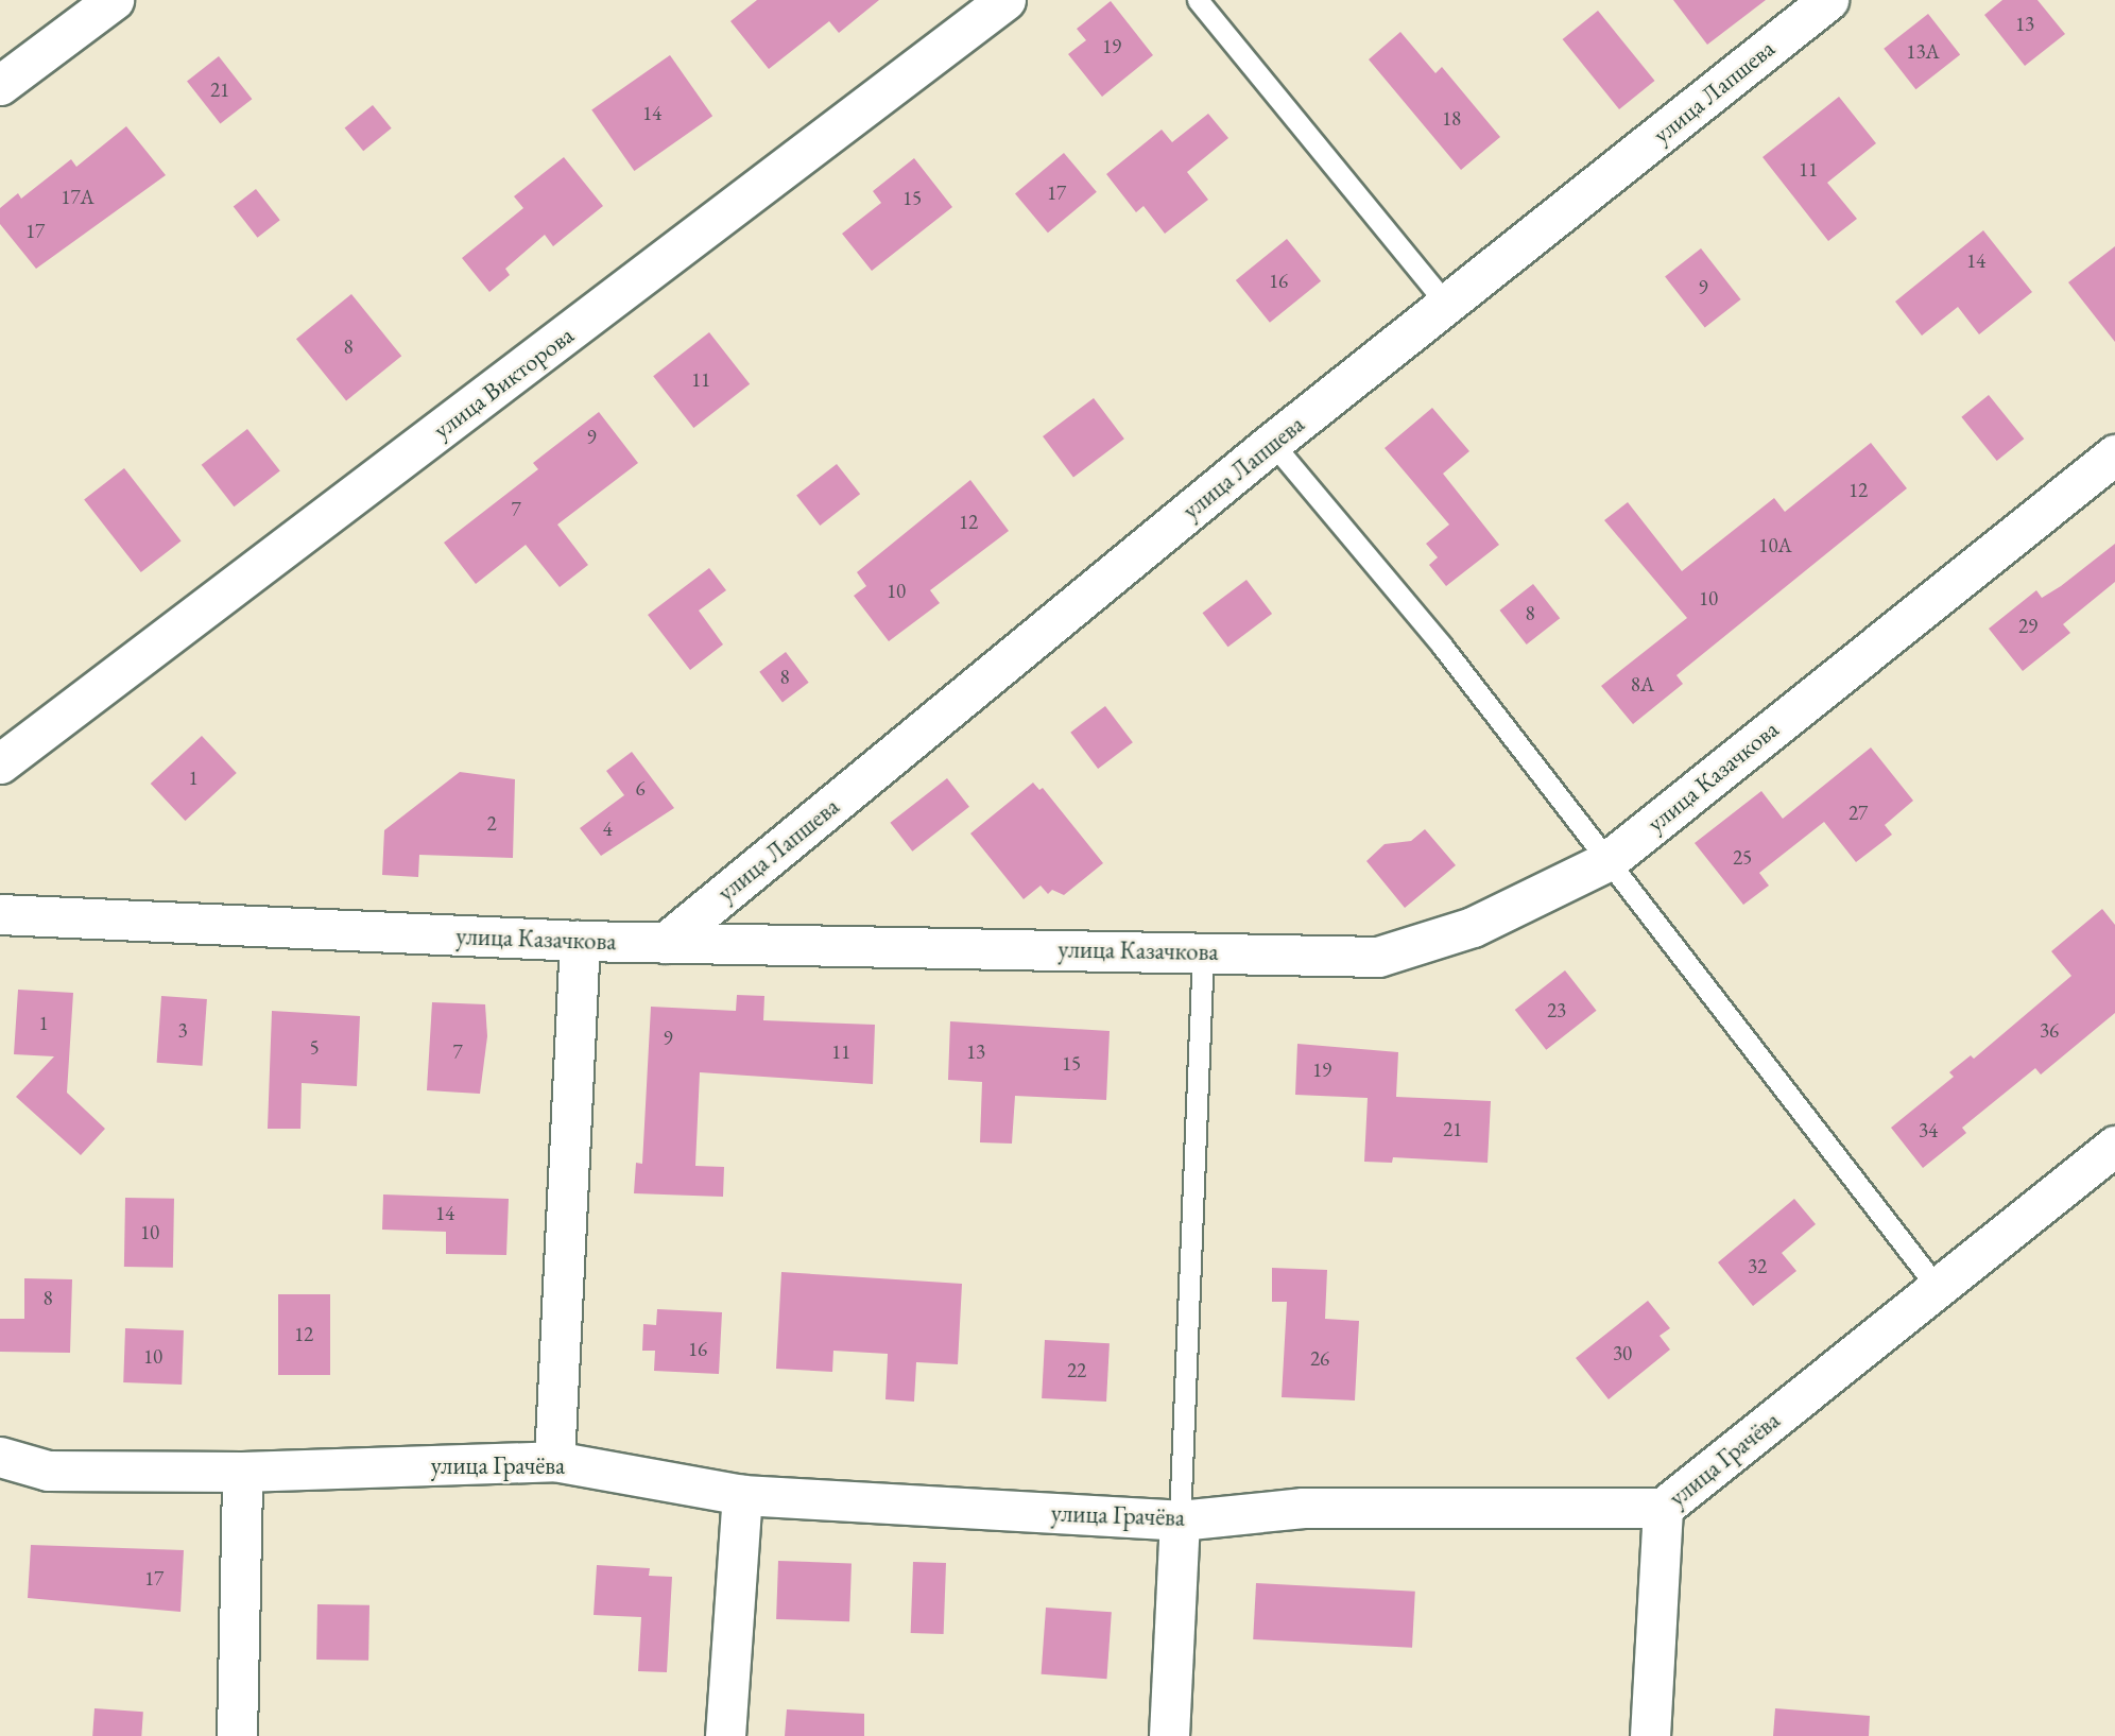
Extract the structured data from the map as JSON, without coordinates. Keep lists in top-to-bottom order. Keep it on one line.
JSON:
{"streets":{"street":["улица Лапшева","улица Викторова","улица Казачкова","улица Грачёва"]},"crossings":[["улица Лапшева","улица Казачкова"]],"house_numbers":["13","19","13А","21","14","18","11","17","17А","15","17","14","16","9","8","11","9","12","7","12","10А","10","10","8","29","8","8А","1","6","27","2","4","25","23","1","3","36","9","5","7","11","13","15","19","21","34","14","10","32","8","12","16","30","10","26","22","17"]}
